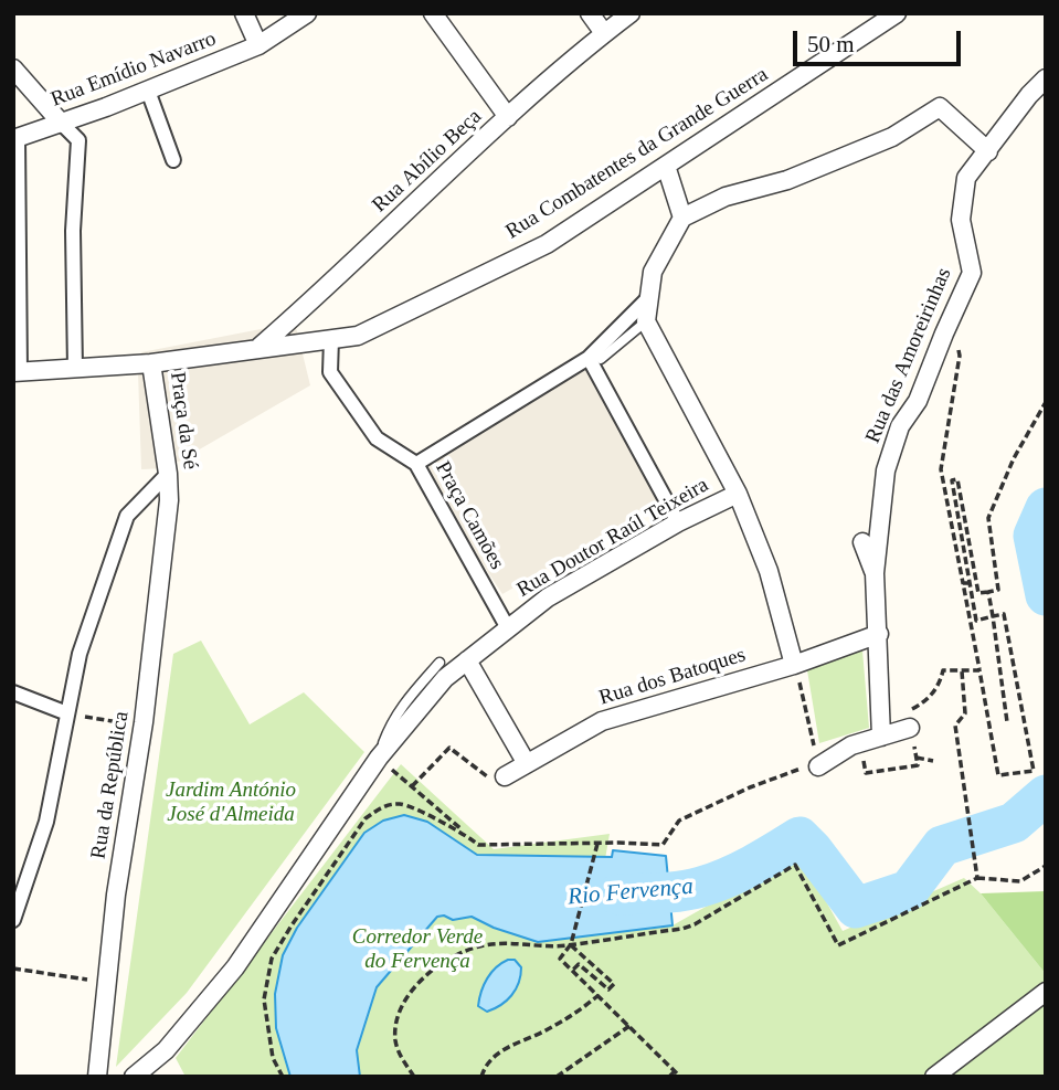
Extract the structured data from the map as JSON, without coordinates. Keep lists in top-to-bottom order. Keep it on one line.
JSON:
{"streets":{"street":["Rua Emídio Navarro","Rua Combatentes da Grande Guerra","Rua Abílio Beça","Rua das Amoreirinhas","Praça da Sé","Praça Camões","Rua Doutor Raúl Teixeira","Rua dos Batoques","Rua da República"]},"crossings":[["Rua Combatentes da Grande Guerra","Rua Abílio Beça"],["Rua Combatentes da Grande Guerra","Praça da Sé"],["Rua Abílio Beça","Praça da Sé"],["Rua das Amoreirinhas","Rua dos Batoques"],["Praça da Sé","Rua da República"],["Praça Camões","Rua Doutor Raúl Teixeira"]],"water":["Rio Fervença"],"parks":["Jardim António José d'Almeida","Corredor Verde do Fervença"],"scale_bar":"50 m"}
